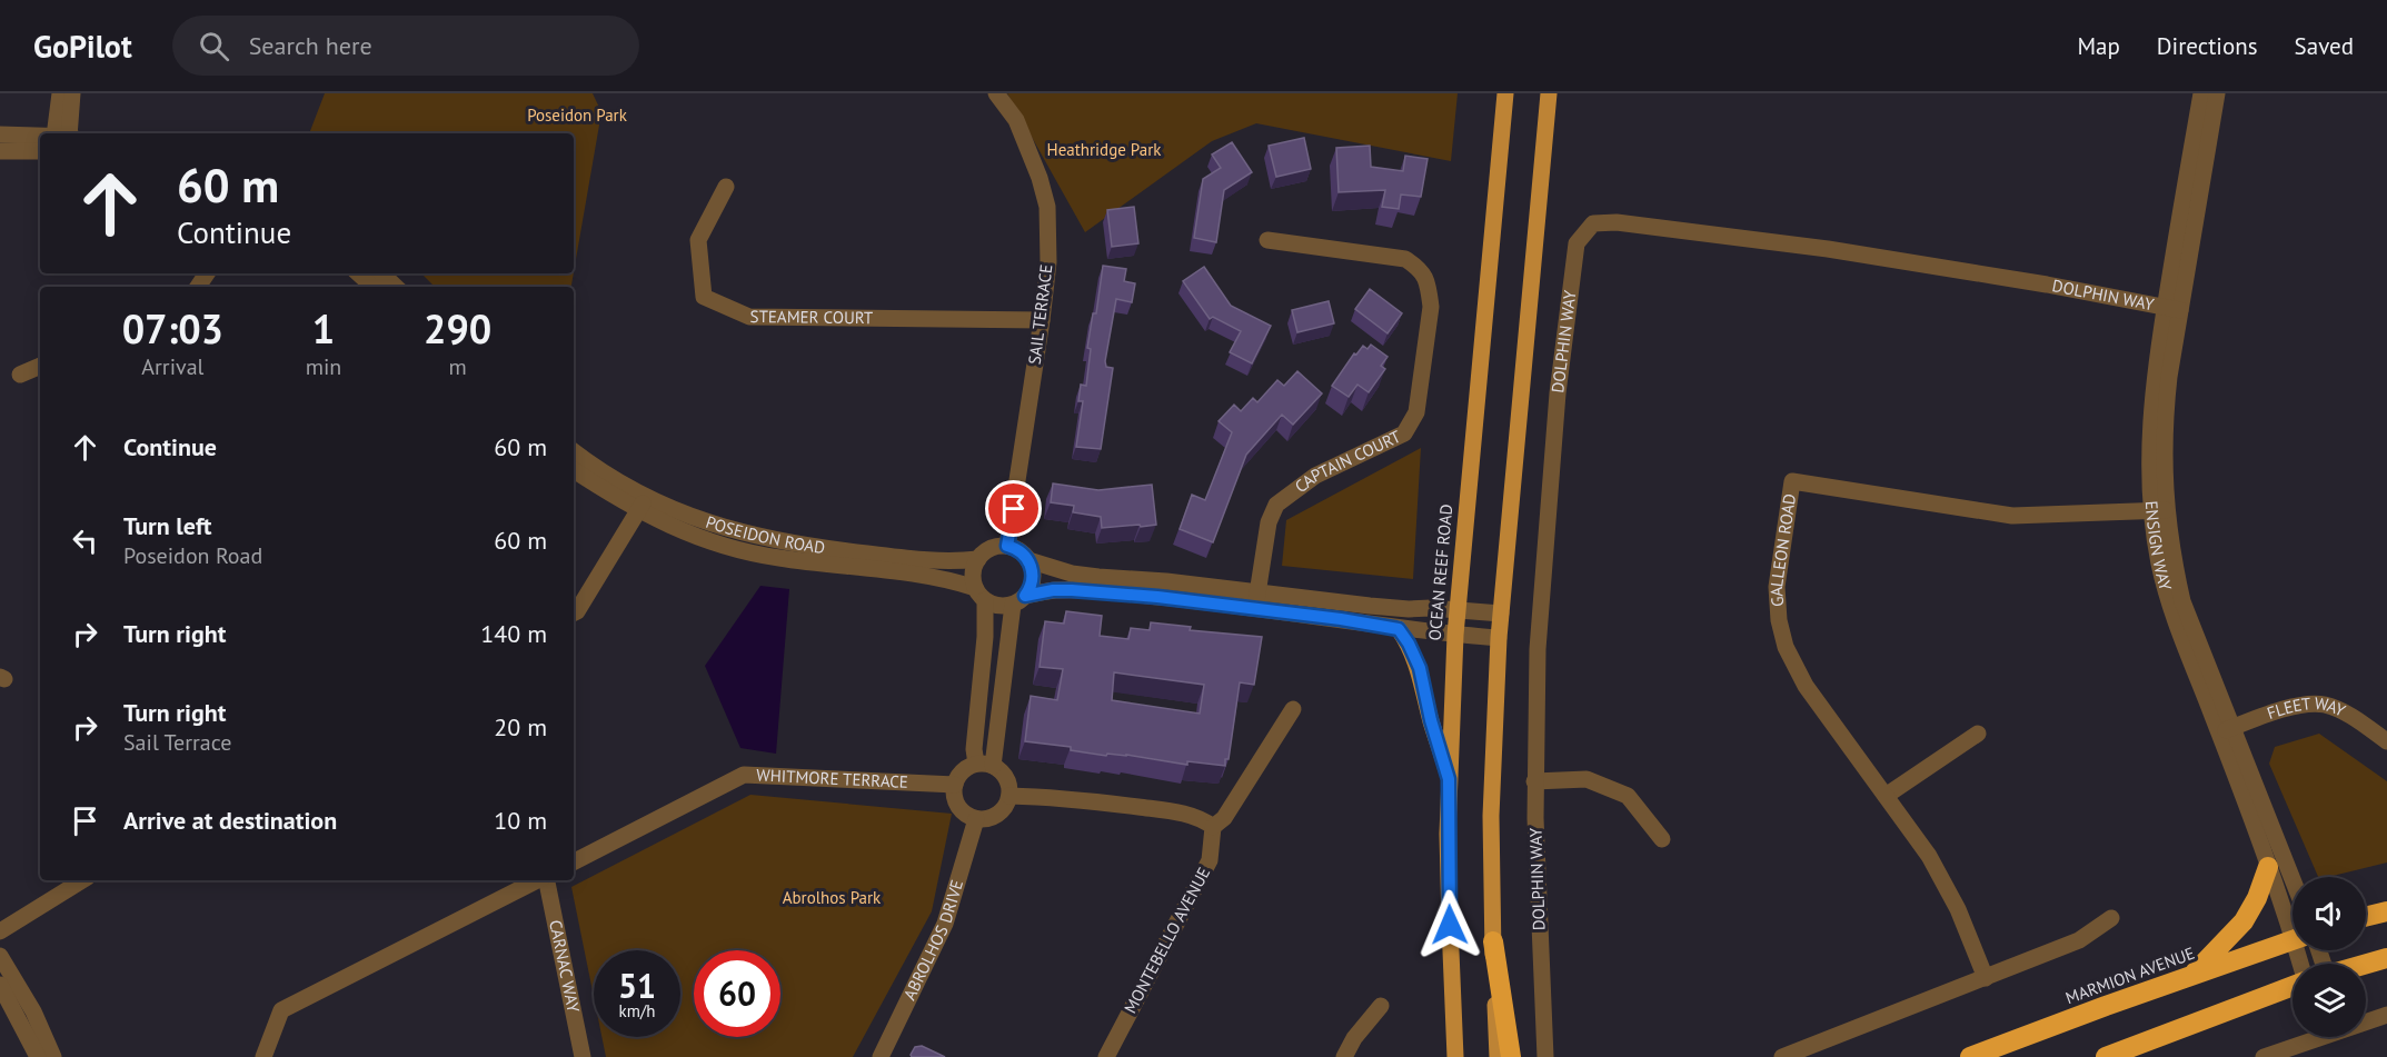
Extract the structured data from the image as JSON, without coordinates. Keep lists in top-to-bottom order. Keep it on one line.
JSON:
{"streets":{"highway":["MARMION AVENUE"],"main road":["OCEAN REEF ROAD"],"street":["DOLPHIN WAY","SAIL TERRACE","STEAMER COURT","CAPTAIN COURT","POSEIDON ROAD","ENSIGN WAY","GALLEON ROAD","FLEET WAY","WHITMORE TERRACE","ABROLHOS DRIVE","MONTEBELLO AVENUE","CARNAC WAY"]},"crossings":[["DOLPHIN WAY","ENSIGN WAY"],["SAIL TERRACE","STEAMER COURT"],["SAIL TERRACE","POSEIDON ROAD"],["ENSIGN WAY","GALLEON ROAD"],["ENSIGN WAY","FLEET WAY"],["WHITMORE TERRACE","ABROLHOS DRIVE"]],"parks":["Poseidon Park","Heathridge Park","Abrolhos Park"],"page":{"header":"GoPilot","search":"Search here","nav":["Map","Directions","Saved"],"turn":["60 m","Continue"],"eta":["07:03","Arrival","1","min","290","m"],"list":[{"name":"Continue","value":"60 m"},{"name":"Turn left","note":"Poseidon Road","value":"60 m"},{"name":"Turn right","value":"140 m"},{"name":"Turn right","note":"Sail Terrace","value":"20 m"},{"name":"Arrive at destination","value":"10 m"}],"speed":"51 km/h","limit":"60"}}
